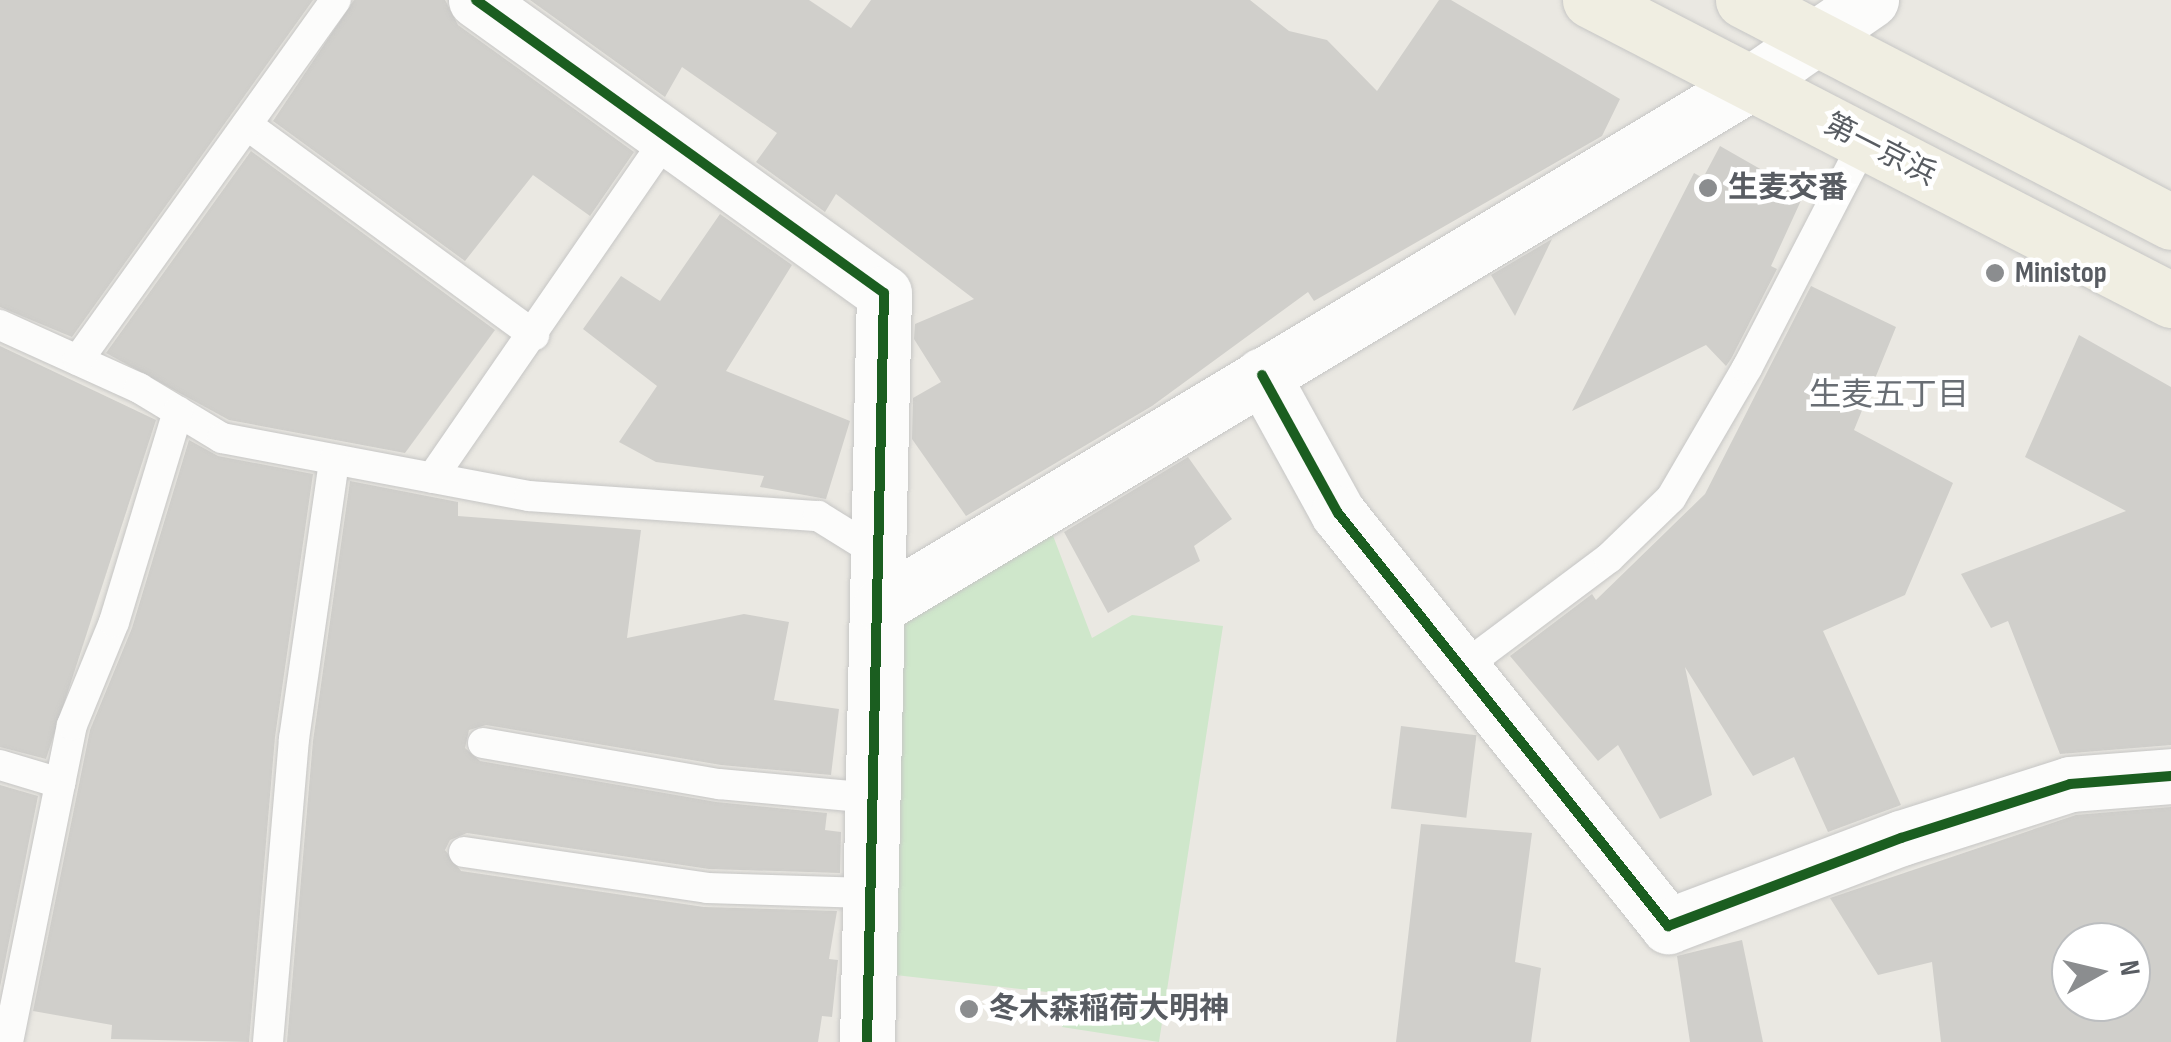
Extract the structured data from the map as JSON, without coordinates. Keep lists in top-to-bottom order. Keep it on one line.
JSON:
{"streets":{"highway":["第一京浜"]},"districts":["生麦五丁目"],"places":["生麦交番","Ministop","冬木森稲荷大明神"],"north":"right"}
